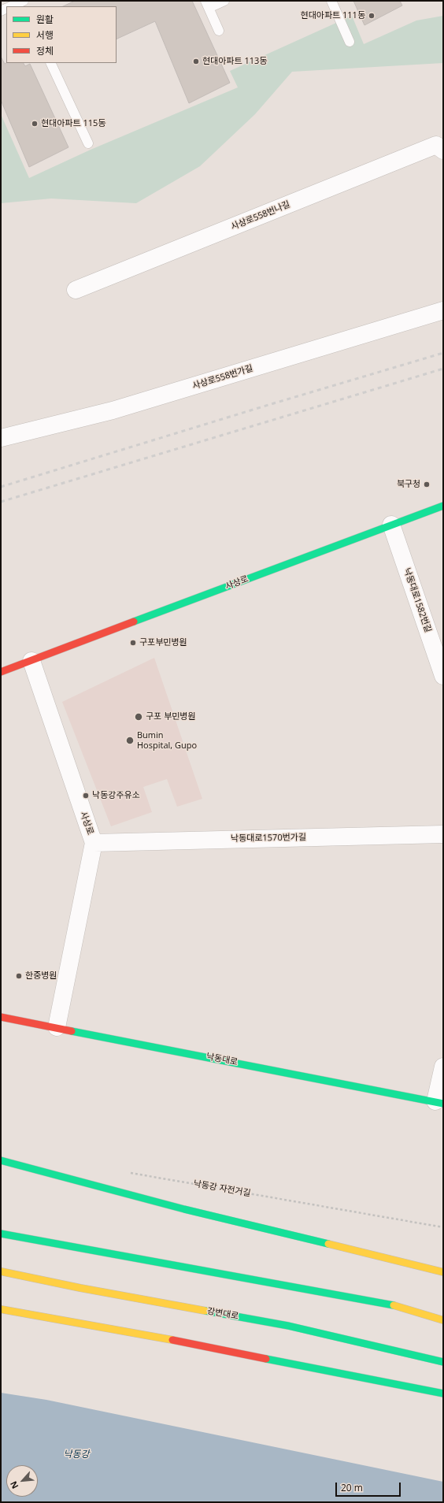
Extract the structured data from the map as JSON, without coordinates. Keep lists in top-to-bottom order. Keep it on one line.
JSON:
{"streets":{"main road":["사상로","낙동대로","강변대로"],"street":["사상로558번나길","사상로558번가길","낙동대로1582번길","낙동대로1570번가길"],"path":["낙동강 자전거길"]},"crossings":[["사상로","낙동대로1582번길"],["사상로","낙동대로1570번가길"],["사상로","낙동대로"]],"water":["낙동강"],"places":["현대아파트 111동","현대아파트 113동","현대아파트 115동","북구청","구포부민병원","구포 부민병원","Bumin Hospital, Gupo","낙동강주유소","한중병원"],"legend":["원활","서행","정체"],"scale_bar":"20 m","north":"bottom left"}
